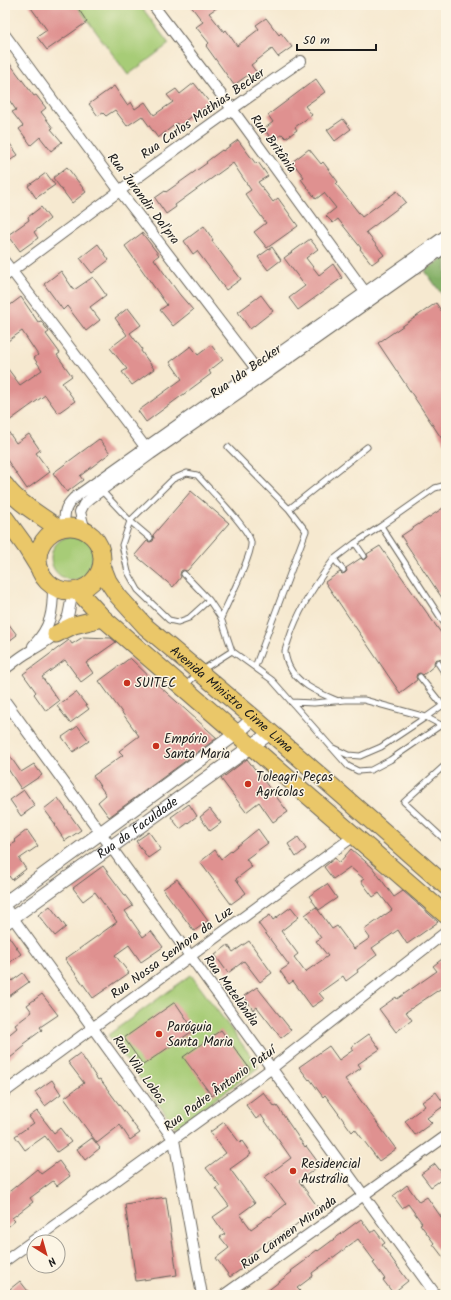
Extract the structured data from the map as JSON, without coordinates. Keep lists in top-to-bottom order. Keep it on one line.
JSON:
{"streets":{"main road":["Avenida Ministro Cirne Lima"],"street":["Rua Carlos Mathias Becker","Rua Britânia","Rua Jurandir Dal'pra","Rua Ida Becker","Rua da Faculdade","Rua Nossa Senhora da Luz","Rua Matelândia","Rua Vila Lobos","Rua Padre Ântonio Patuí","Rua Carmen Miranda"]},"crossings":[["Rua Carlos Mathias Becker","Rua Britânia"],["Rua Carlos Mathias Becker","Rua Jurandir Dal'pra"],["Rua Britânia","Rua Ida Becker"],["Rua Jurandir Dal'pra","Rua Ida Becker"],["Rua Ida Becker","Avenida Ministro Cirne Lima"],["Avenida Ministro Cirne Lima","Rua da Faculdade"],["Avenida Ministro Cirne Lima","Rua Nossa Senhora da Luz"],["Rua da Faculdade","Rua Matelândia"],["Rua da Faculdade","Rua Vila Lobos"],["Rua Nossa Senhora da Luz","Rua Matelândia"],["Rua Nossa Senhora da Luz","Rua Vila Lobos"],["Rua Matelândia","Rua Padre Ântonio Patuí"],["Rua Matelândia","Rua Carmen Miranda"],["Rua Vila Lobos","Rua Padre Ântonio Patuí"]],"places":["SUITEC","Empório Santa Maria","Toleagri Peças Agrícolas","Paróquia Santa Maria","Residencial Austrália"],"scale_bar":"50 m","north":"bottom right"}
